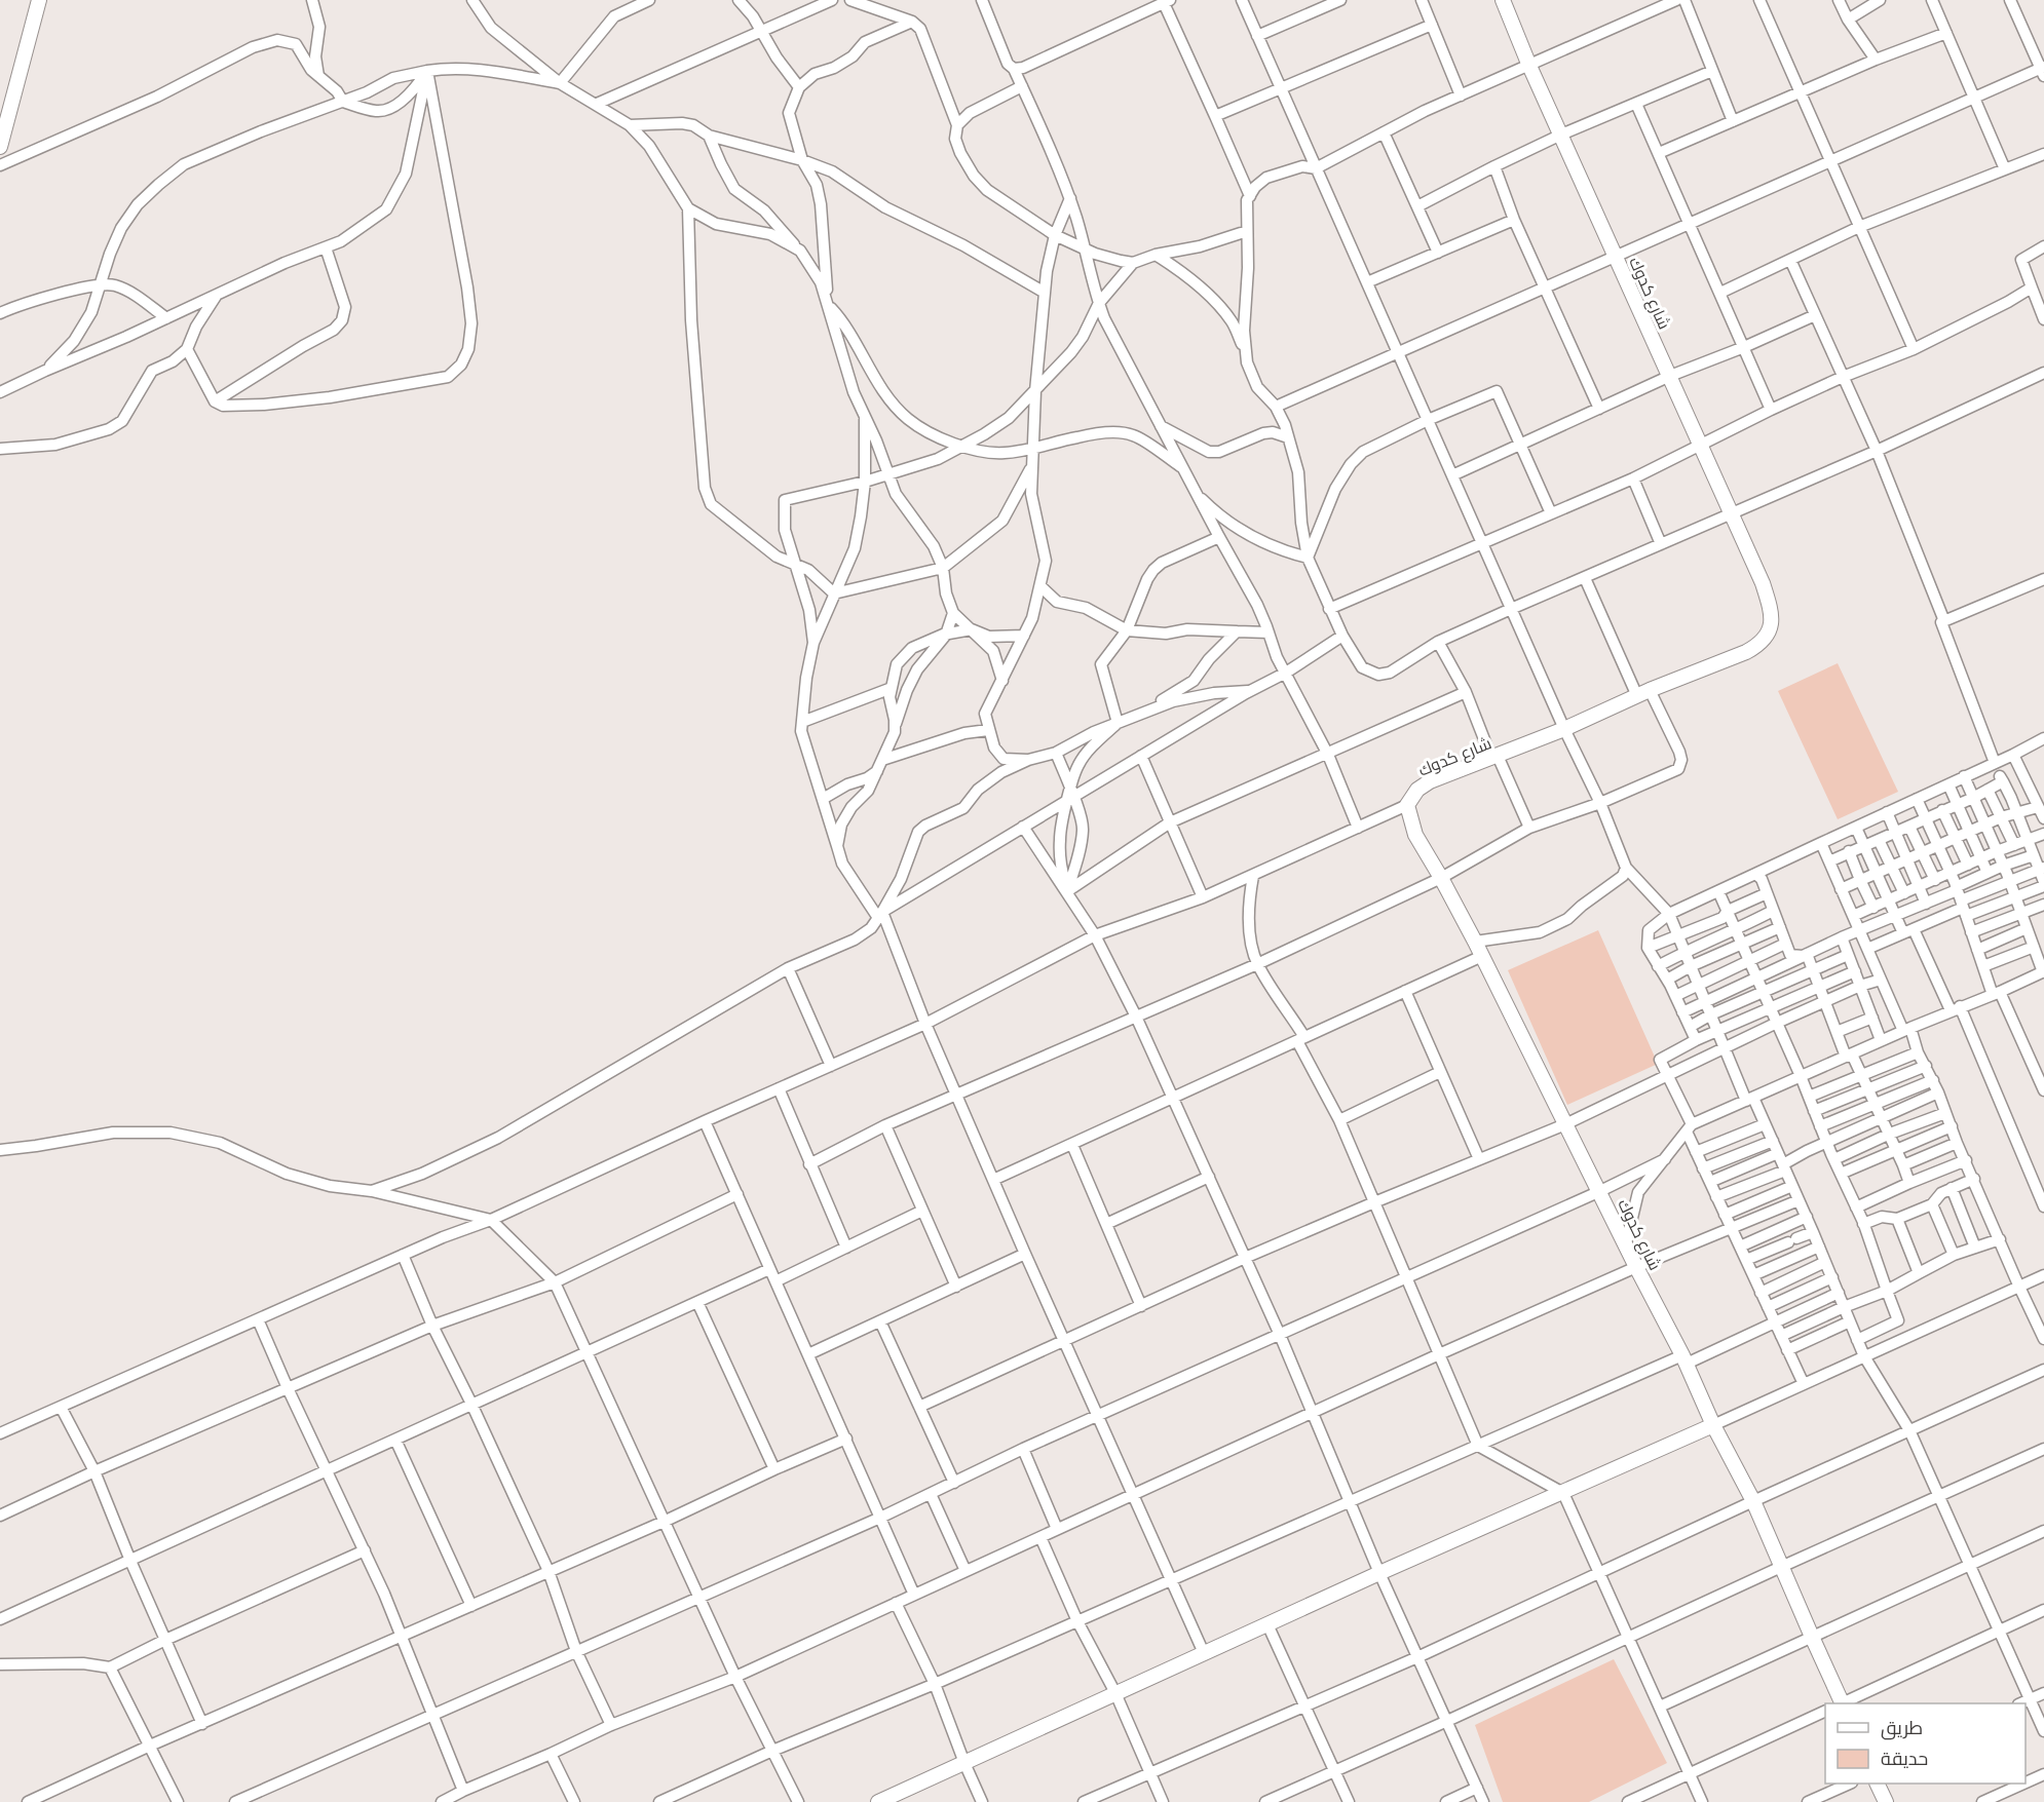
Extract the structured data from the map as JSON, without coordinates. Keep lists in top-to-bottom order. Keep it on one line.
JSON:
{"streets":{"street":["شارع كدوك"]},"legend":["طريق","حديقة"]}
